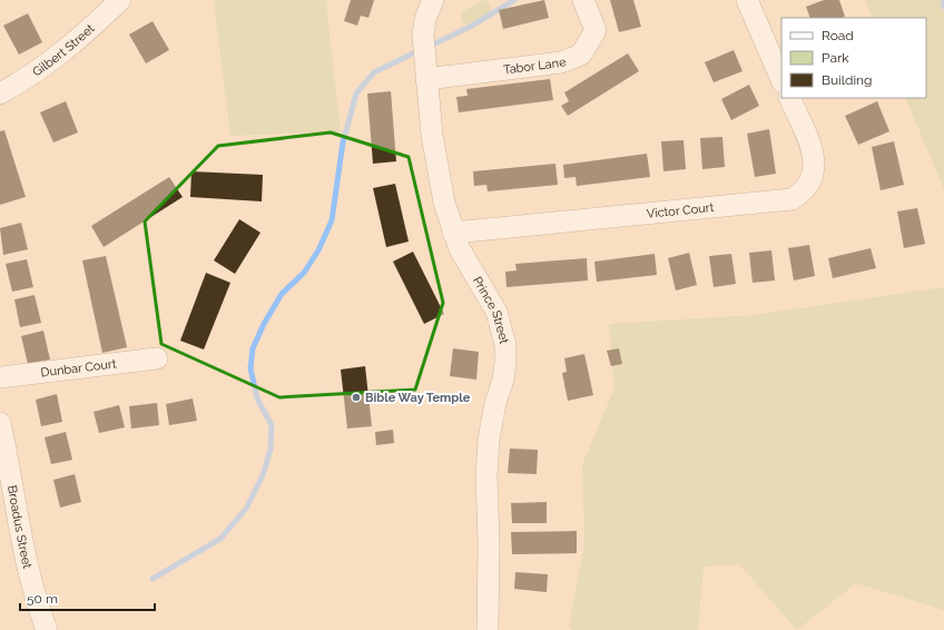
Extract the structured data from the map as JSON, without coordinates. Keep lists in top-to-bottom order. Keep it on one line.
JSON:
{"streets":{"street":["Gilbert Street","Tabor Lane","Victor Court","Prince Street","Dunbar Court","Broadus Street"]},"crossings":[["Tabor Lane","Prince Street"],["Victor Court","Prince Street"]],"places":["Bible Way Temple"],"legend":["Road","Park","Building"],"scale_bar":"50 m"}
